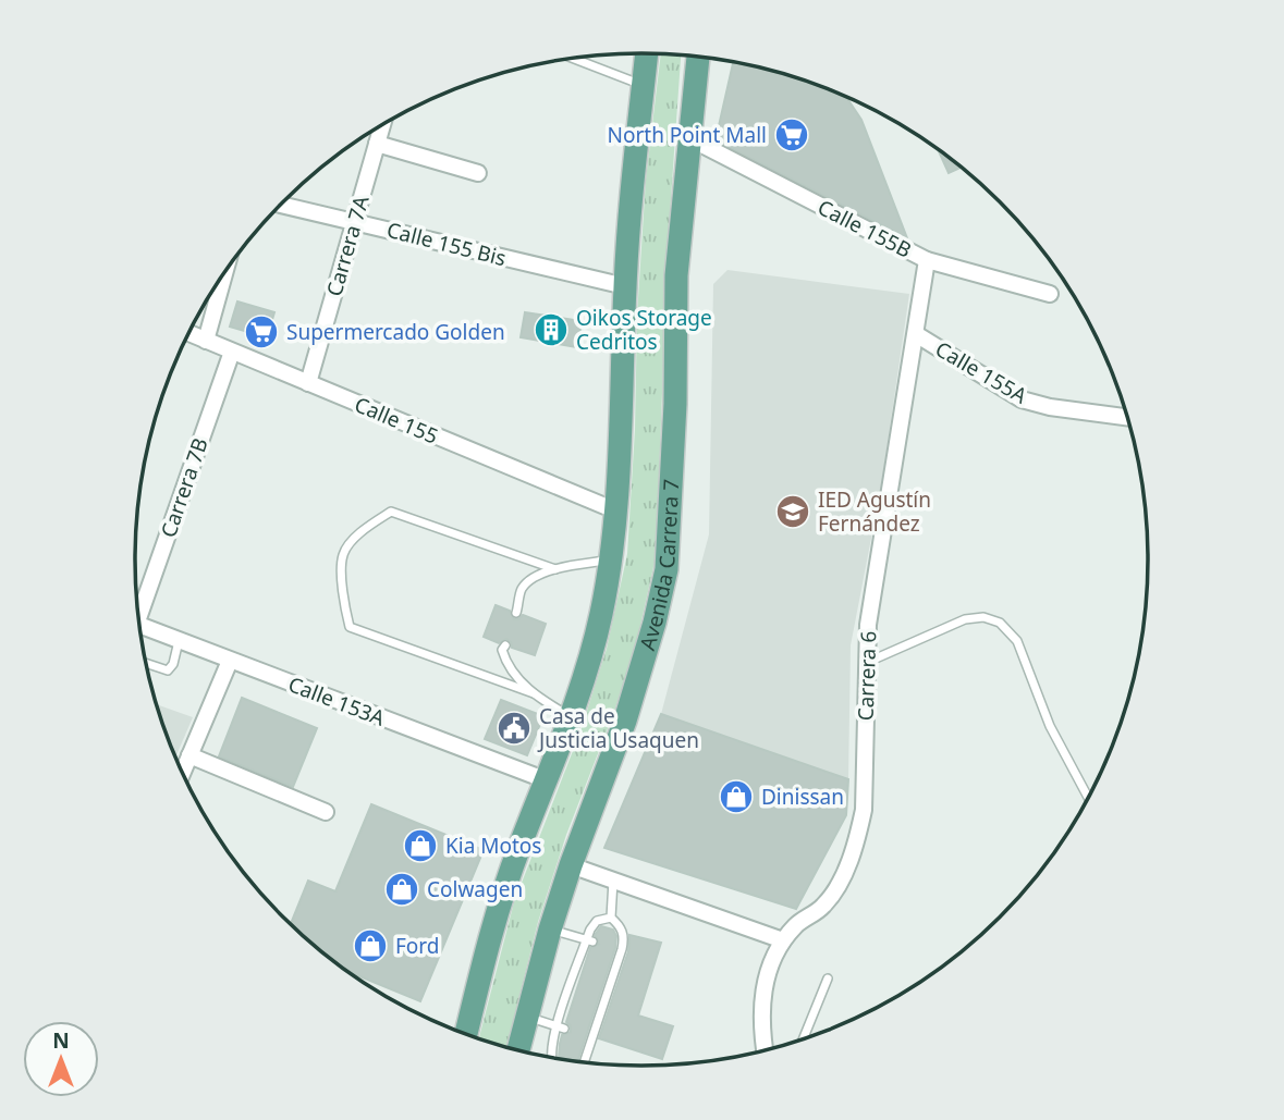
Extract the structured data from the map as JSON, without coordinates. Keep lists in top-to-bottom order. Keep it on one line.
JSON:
{"streets":{"main road":["Avenida Carrera 7"],"street":["Calle 155B","Calle 155 Bis","Carrera 7A","Calle 155A","Calle 155","Carrera 7B","Carrera 6","Calle 153A"]},"crossings":[["Calle 155B","Avenida Carrera 7"],["Calle 155B","Carrera 6"],["Calle 155 Bis","Carrera 7A"],["Carrera 7A","Calle 155"],["Calle 155A","Carrera 6"],["Calle 155","Carrera 7B"]],"places":{"supermarket":["North Point Mall","Supermercado Golden"],"building":["Oikos Storage Cedritos"],"school or university":["IED Agustín Fernández"],"public building":["Casa de Justicia Usaquen"],"shop":["Dinissan","Kia Motos","Colwagen","Ford"]},"north":"top"}
